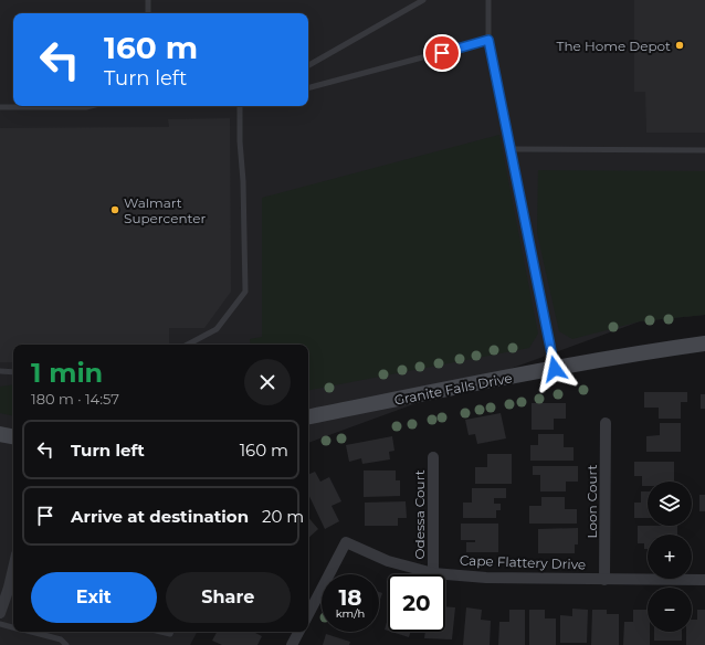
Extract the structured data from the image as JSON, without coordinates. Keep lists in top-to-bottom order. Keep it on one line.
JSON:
{"streets":{"street":["Granite Falls Drive","Loon Court","Odessa Court","Cape Flattery Drive"]},"crossings":[["Loon Court","Cape Flattery Drive"],["Odessa Court","Cape Flattery Drive"]],"places":["The Home Depot","Walmart Supercenter"],"page":{"turn":["160 m","Turn left"],"heading":["1 min","180 m · 14:57"],"list":[{"name":"Turn left","value":"160 m"},{"name":"Arrive at destination","value":"20 m"}],"map_buttons":["+","−"],"buttons":["Exit","Share"],"speed":"18 km/h","limit":"20"}}
